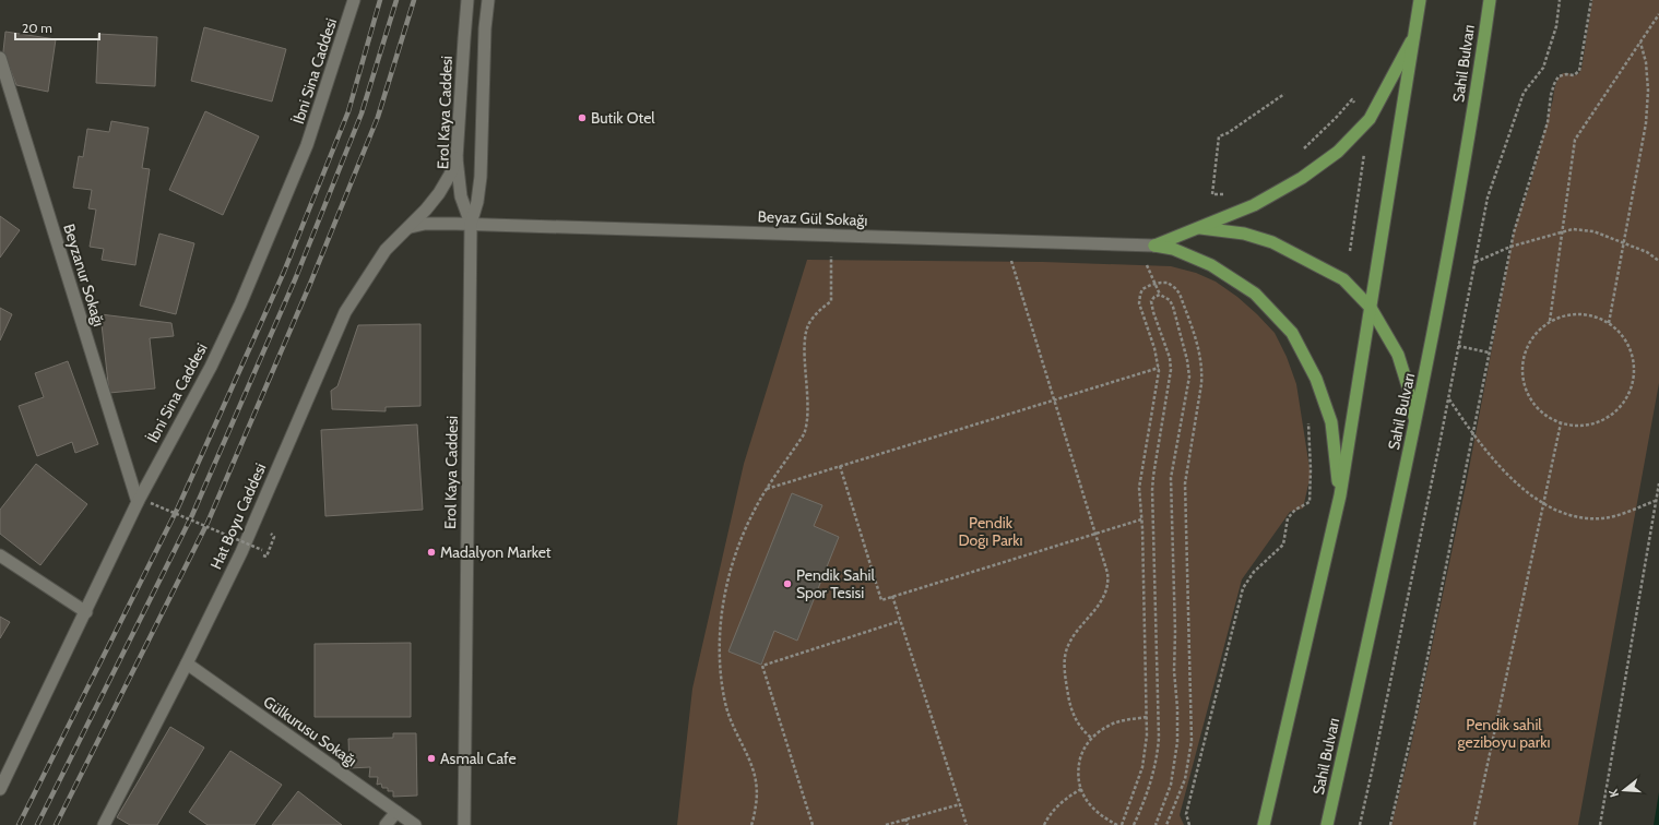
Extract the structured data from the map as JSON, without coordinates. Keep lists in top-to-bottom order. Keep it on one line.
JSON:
{"streets":{"highway":["Sahil Bulvarı"],"street":["İbni Sina Caddesi","Erol Kaya Caddesi","Beyaz Gül Sokağı","Beyzanur Sokağı","Hat Boyu Caddesi","Gülkurusu Sokağı"]},"crossings":[["İbni Sina Caddesi","Beyzanur Sokağı"],["Erol Kaya Caddesi","Beyaz Gül Sokağı"],["Erol Kaya Caddesi","Hat Boyu Caddesi"],["Beyaz Gül Sokağı","Hat Boyu Caddesi"],["Hat Boyu Caddesi","Gülkurusu Sokağı"]],"parks":["Pendik Doğı Parkı","Pendik sahil geziboyu parkı"],"places":["Butik Otel","Madalyon Market","Pendik Sahil Spor Tesisi","Asmalı Cafe"],"scale_bar":"20 m","north":"left"}
